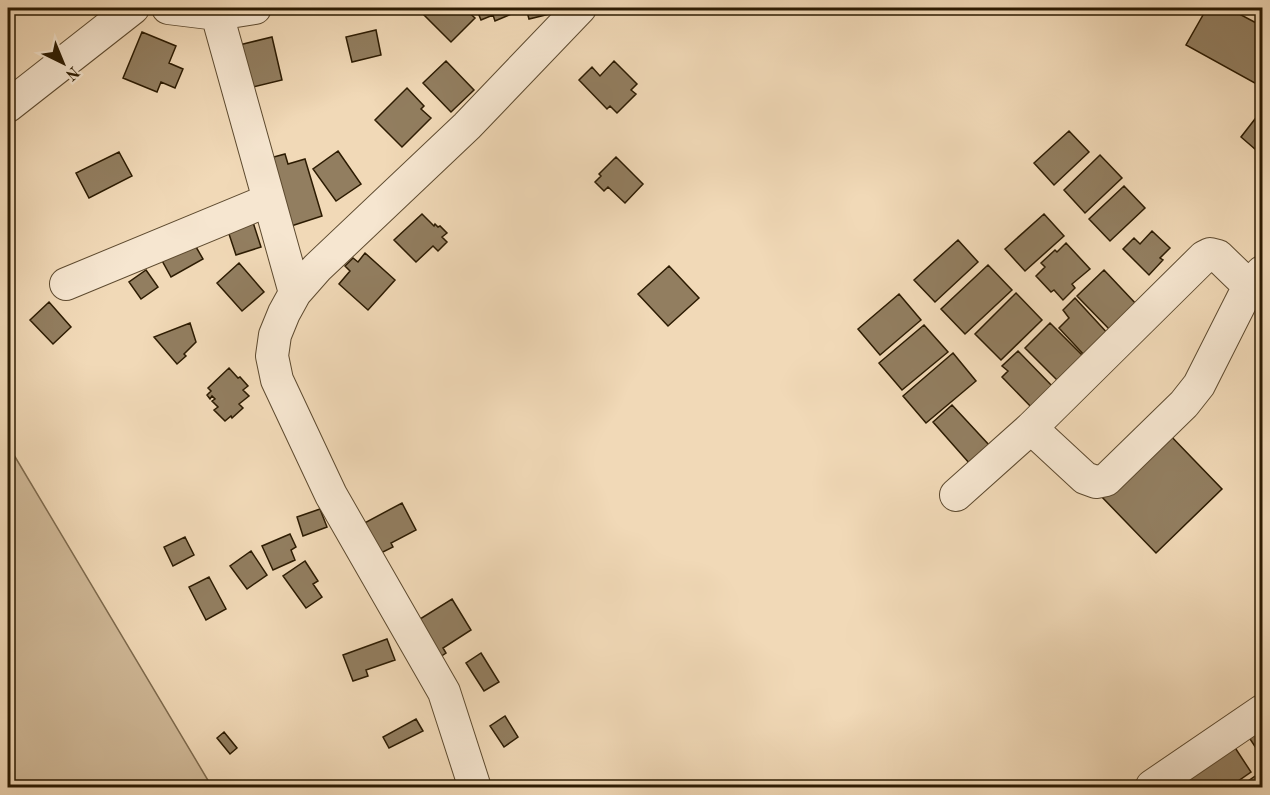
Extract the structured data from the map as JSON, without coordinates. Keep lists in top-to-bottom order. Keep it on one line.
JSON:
{"north":"bottom right"}
